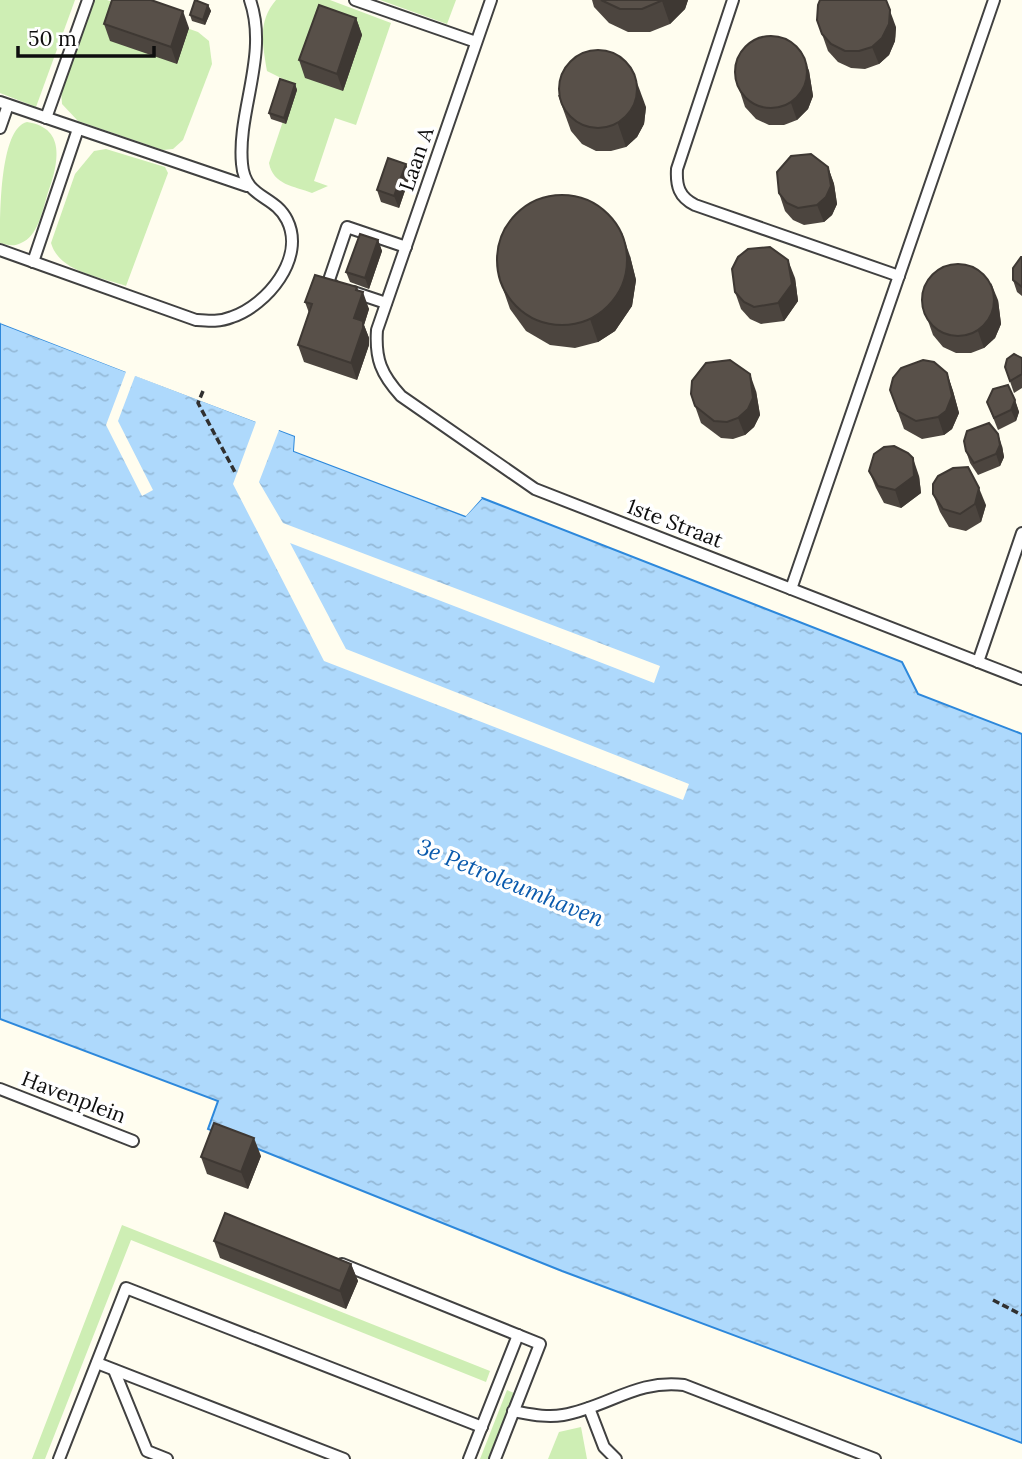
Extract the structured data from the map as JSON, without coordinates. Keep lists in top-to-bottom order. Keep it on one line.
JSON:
{"streets":{"lane":["Laan A","1ste Straat","Havenplein"]},"crossings":[["Laan A","1ste Straat"]],"water":["3e Petroleumhaven"],"scale_bar":"50 m"}
